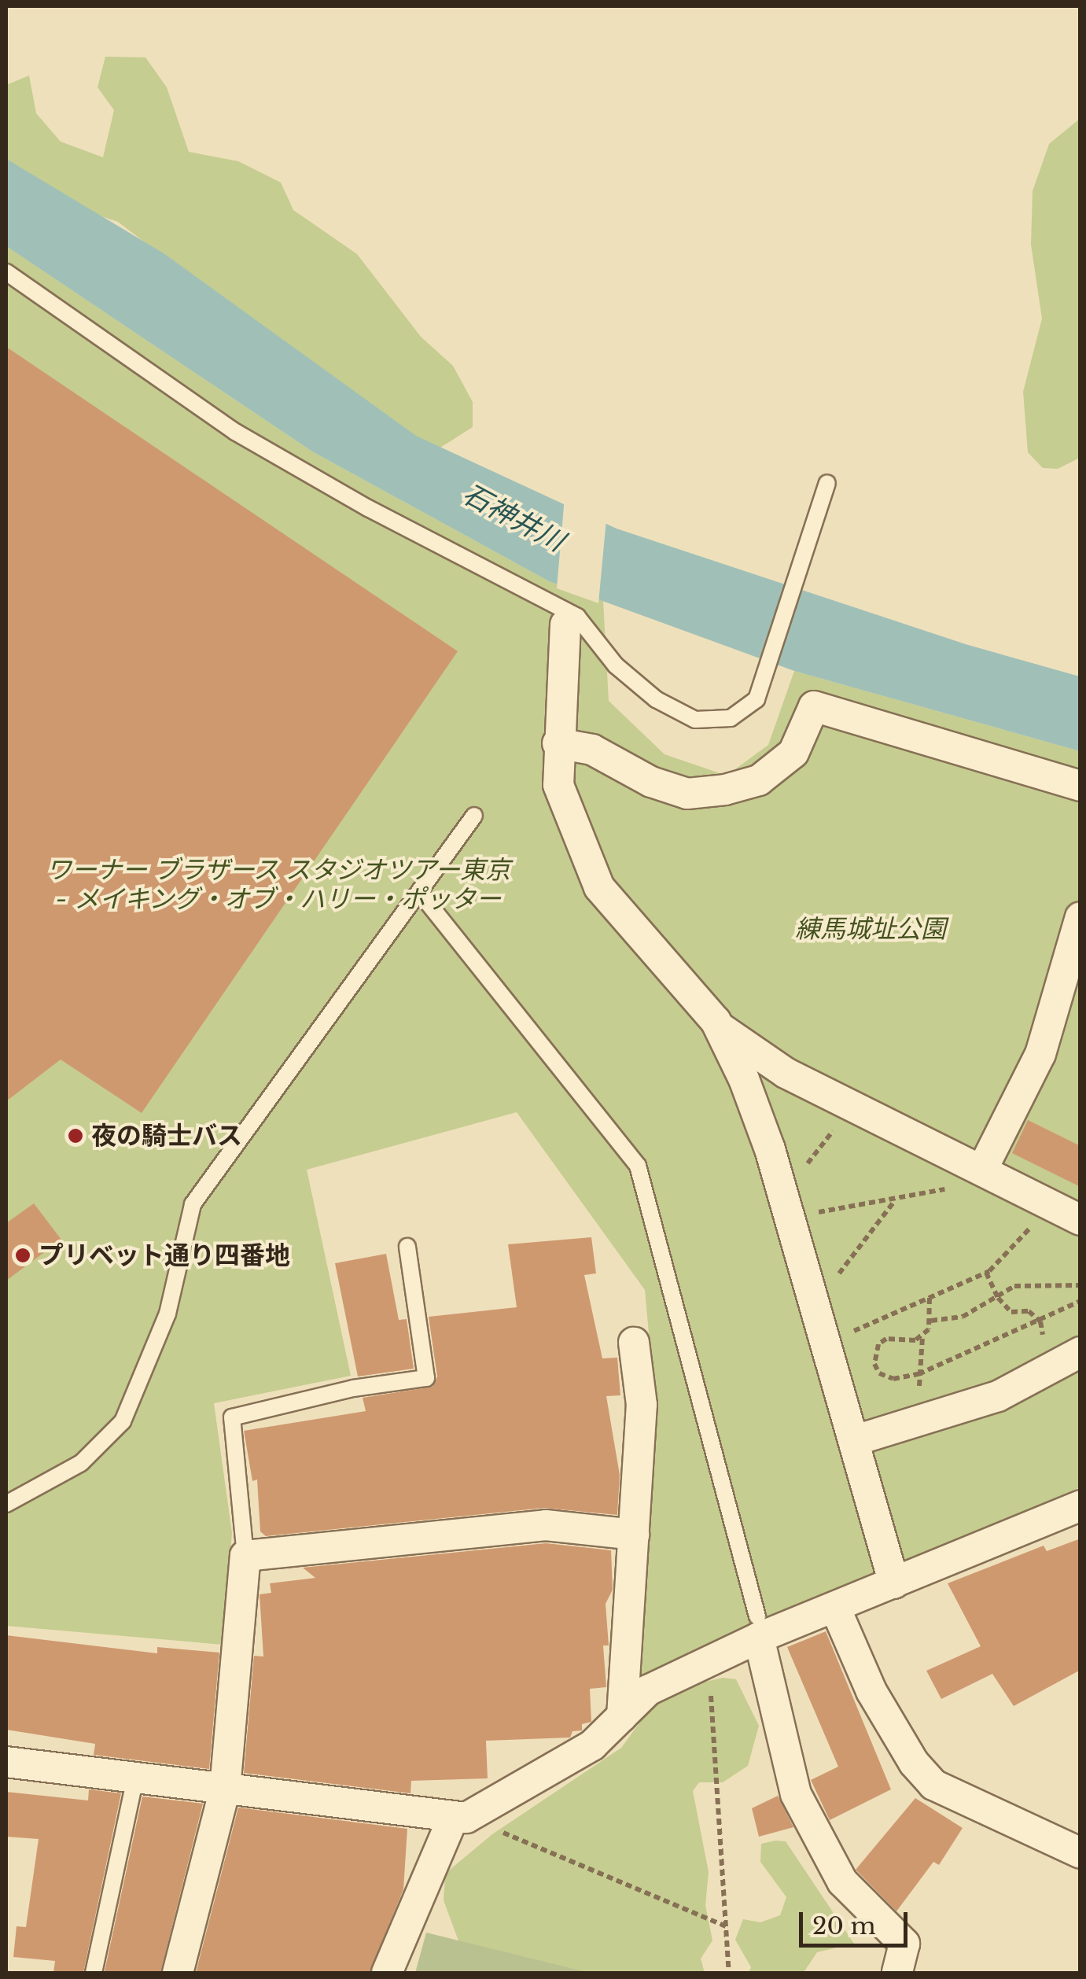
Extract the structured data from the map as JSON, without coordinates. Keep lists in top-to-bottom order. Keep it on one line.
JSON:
{"water":["石神井川"],"parks":["ワーナー ブラザース スタジオツアー東京 - メイキング・オブ・ハリー・ポッター","練馬城址公園"],"places":["夜の騎士バス","プリベット通り四番地"],"scale_bar":"20 m"}
